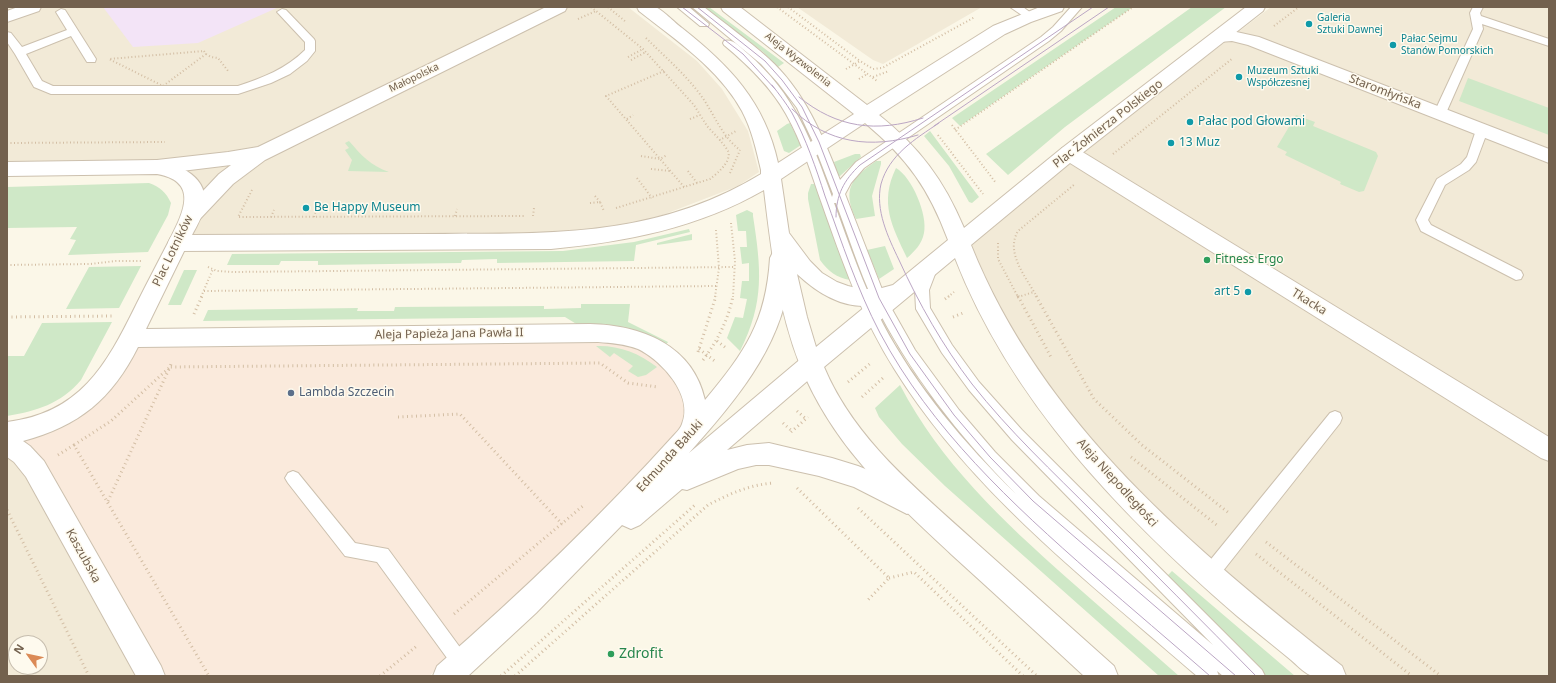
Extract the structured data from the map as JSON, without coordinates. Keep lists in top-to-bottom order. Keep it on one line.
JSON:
{"streets":{"street":["Aleja Wyzwolenia","Małopolska","Staromłyńska","Plac Żołnierza Polskiego","Plac Lotników","Tkacka","Aleja Papieża Jana Pawła II","Edmunda Bałuki","Aleja Niepodległości","Kaszubska"]},"crossings":[["Małopolska","Plac Lotników"],["Staromłyńska","Plac Żołnierza Polskiego"],["Plac Żołnierza Polskiego","Tkacka"],["Plac Żołnierza Polskiego","Edmunda Bałuki"],["Plac Żołnierza Polskiego","Aleja Niepodległości"],["Plac Lotników","Aleja Papieża Jana Pawła II"],["Aleja Papieża Jana Pawła II","Edmunda Bałuki"]],"places":["Galeria Sztuki Dawnej","Pałac Sejmu Stanów Pomorskich","Muzeum Sztuki Współczesnej","Pałac pod Głowami","13 Muz","Be Happy Museum","Fitness Ergo","art 5","Lambda Szczecin","Zdrofit"],"north":"top left"}
